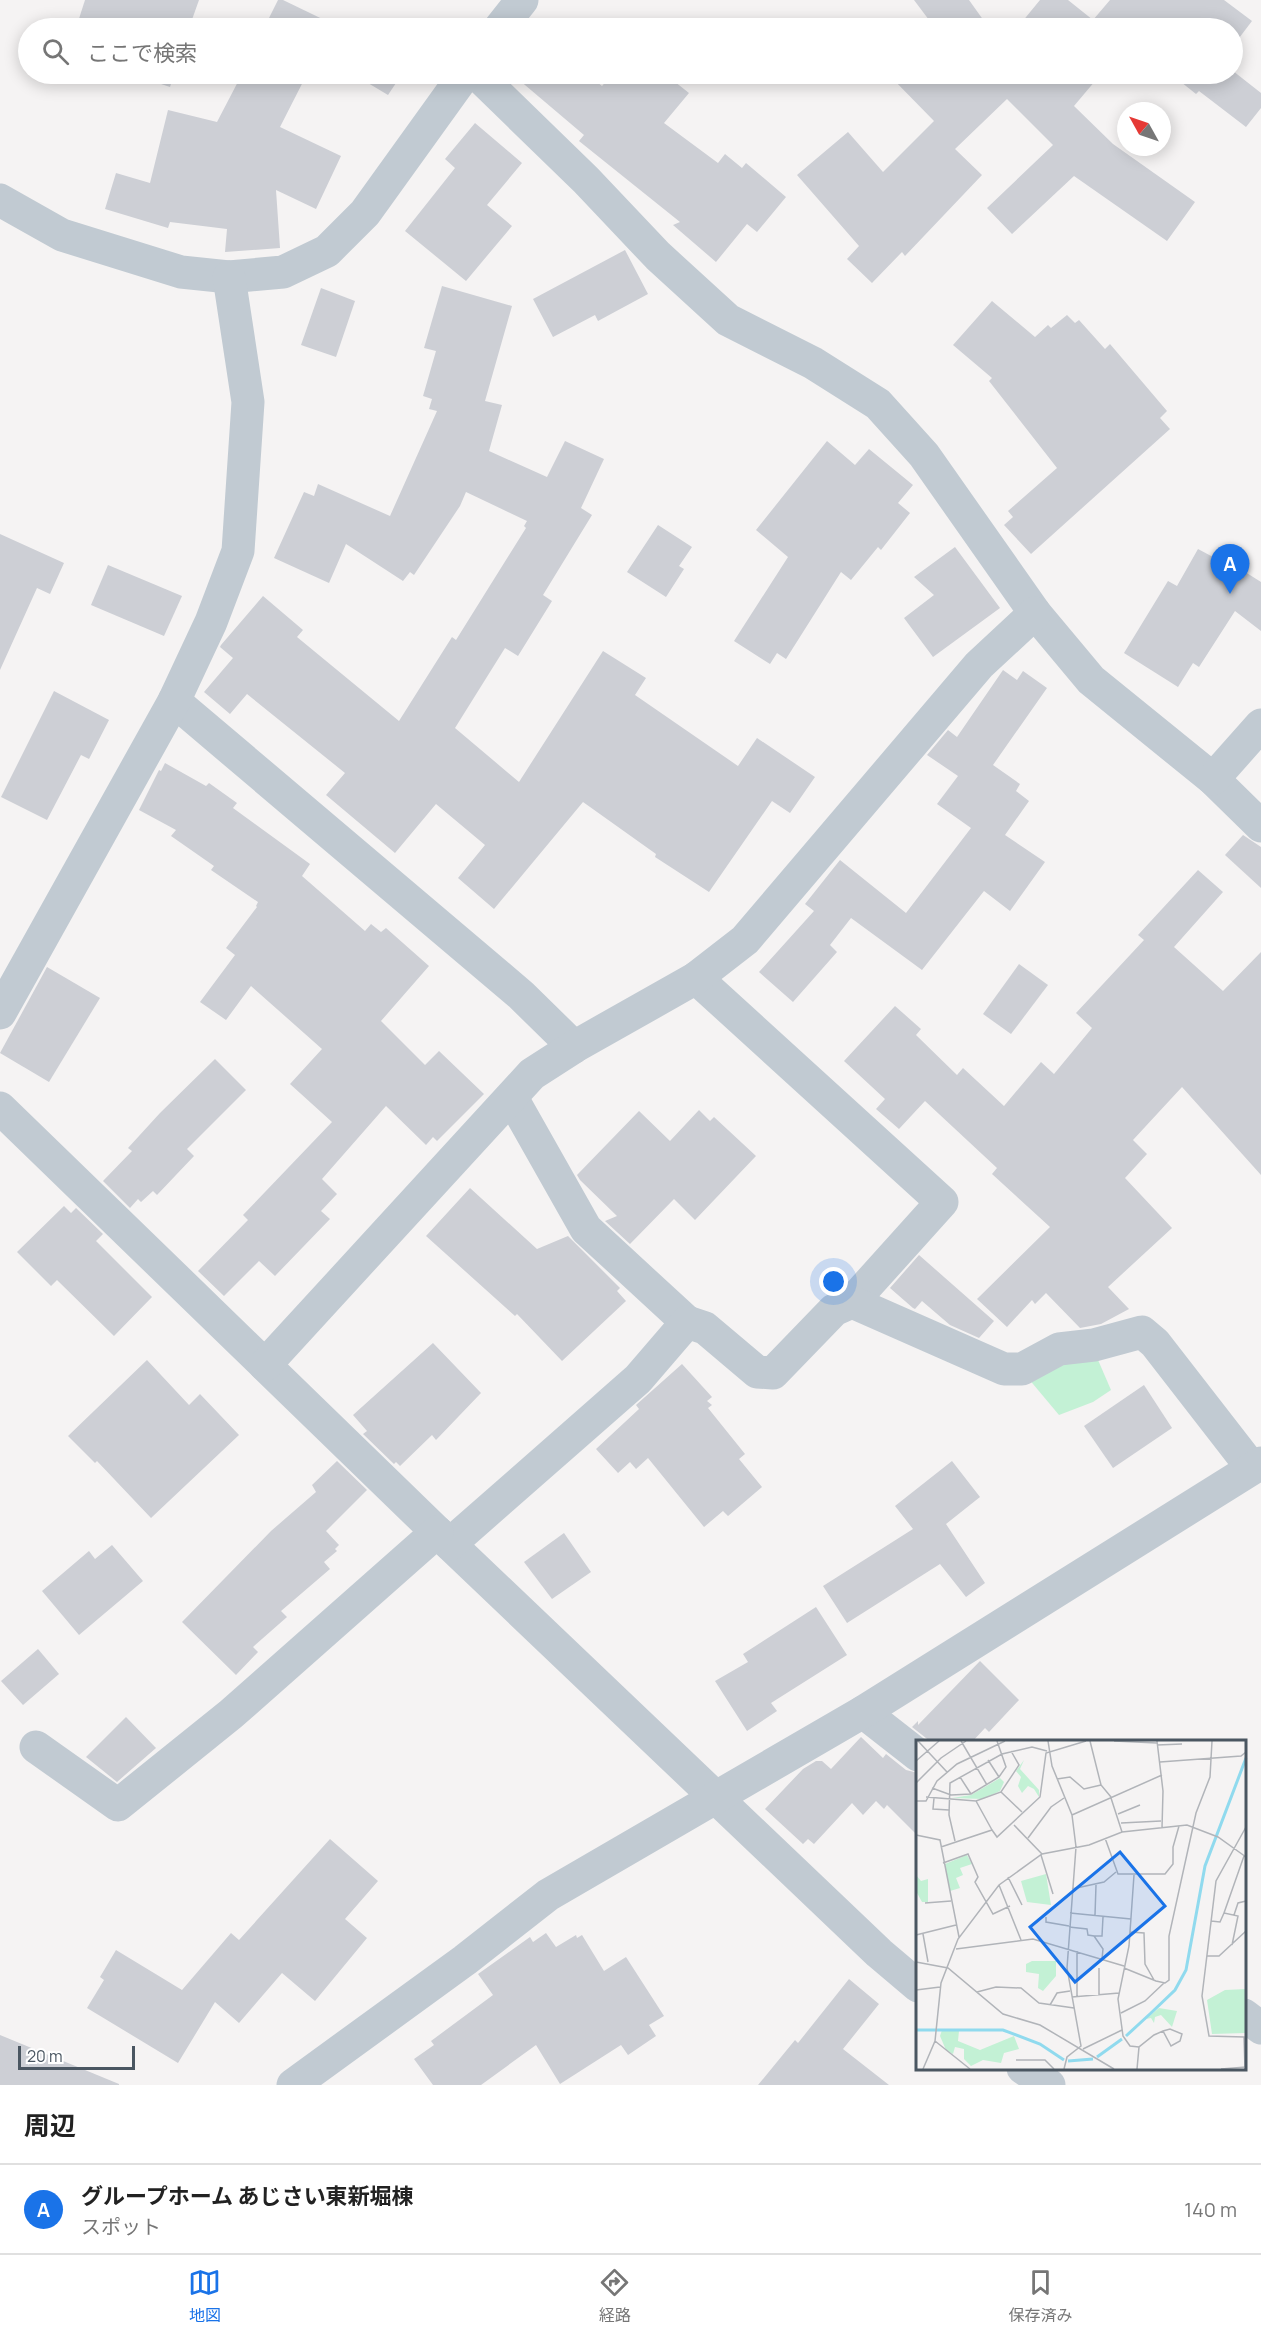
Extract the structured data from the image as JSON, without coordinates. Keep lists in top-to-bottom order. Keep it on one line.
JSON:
{"scale_bar":"20 m","north":"top left","page":{"search":"ここで検索","pins":"A","scale":"20 m","heading":"周辺","list":[{"mark":"A","name":"グループホーム あじさい東新堀棟","note":"スポット","value":"140 m"}],"nav":["地図","経路","保存済み"]}}
